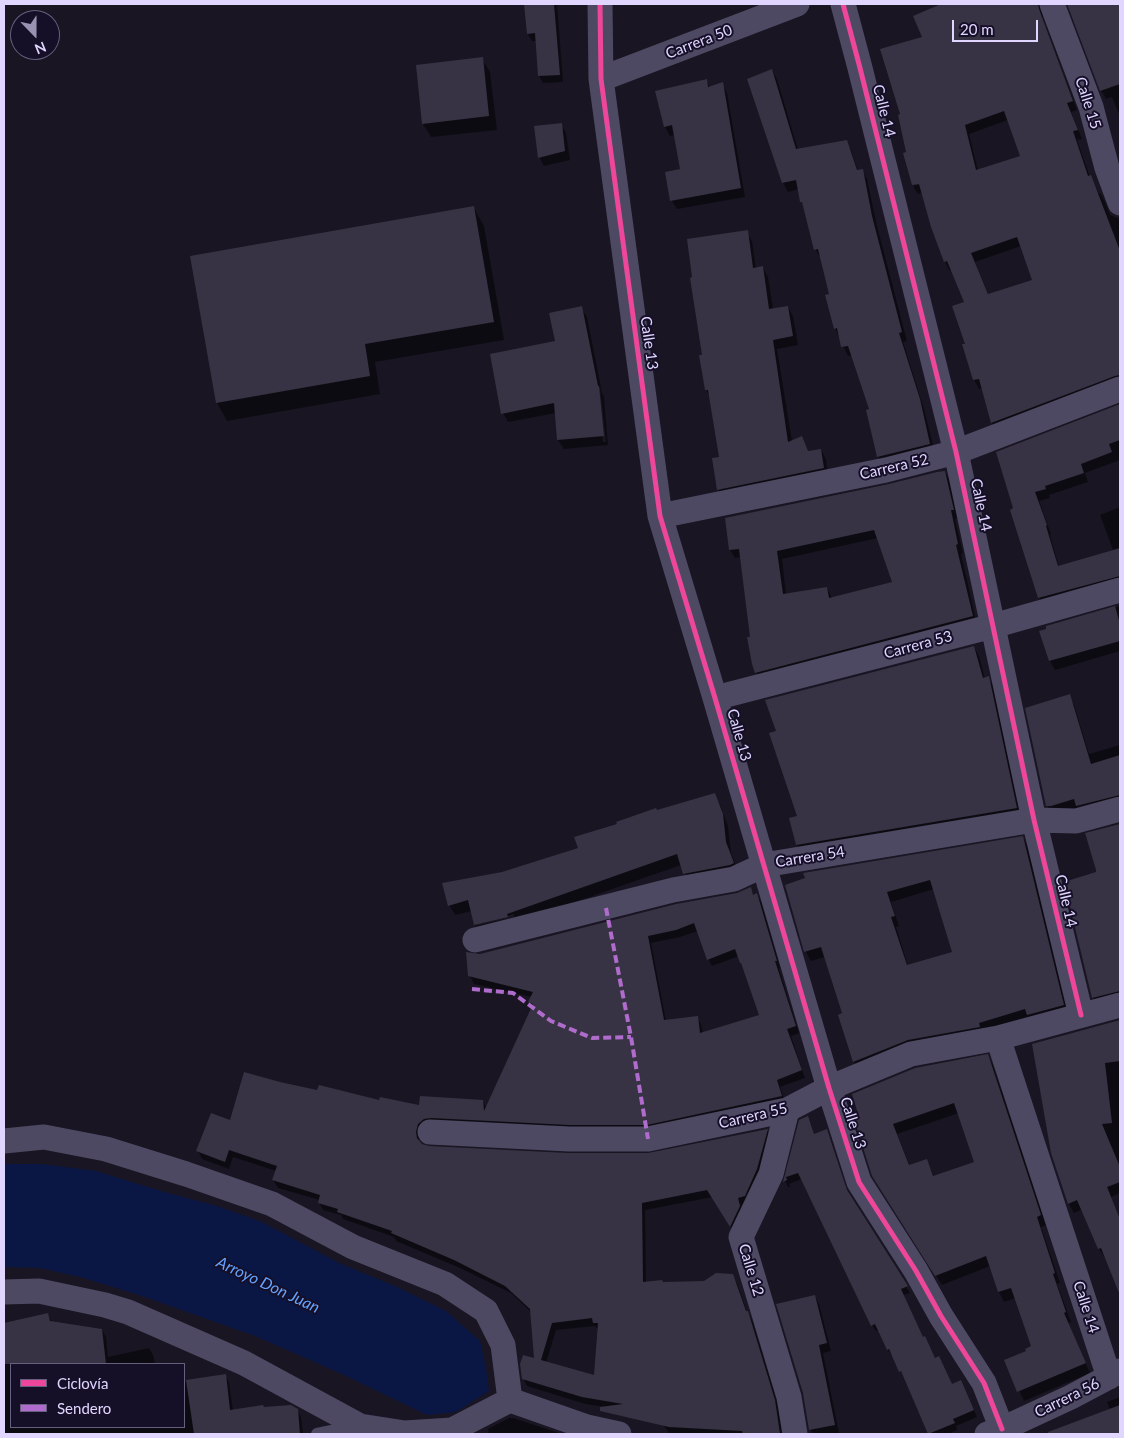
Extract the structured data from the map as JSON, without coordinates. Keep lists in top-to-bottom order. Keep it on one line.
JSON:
{"streets":{"street":["Carrera 50","Calle 15","Calle 14","Calle 13","Carrera 52","Carrera 53","Carrera 54","Carrera 55","Calle 12","Carrera 56"]},"crossings":[["Carrera 50","Calle 13"],["Calle 14","Carrera 52"],["Calle 14","Carrera 53"],["Calle 14","Carrera 54"],["Calle 14","Carrera 55"],["Calle 14","Carrera 56"],["Calle 13","Carrera 52"],["Calle 13","Carrera 53"],["Calle 13","Carrera 54"],["Calle 13","Carrera 55"],["Calle 13","Carrera 56"],["Carrera 55","Calle 12"]],"water":["Arroyo Don Juan"],"legend":["Ciclovía","Sendero"],"scale_bar":"20 m","north":"bottom"}
